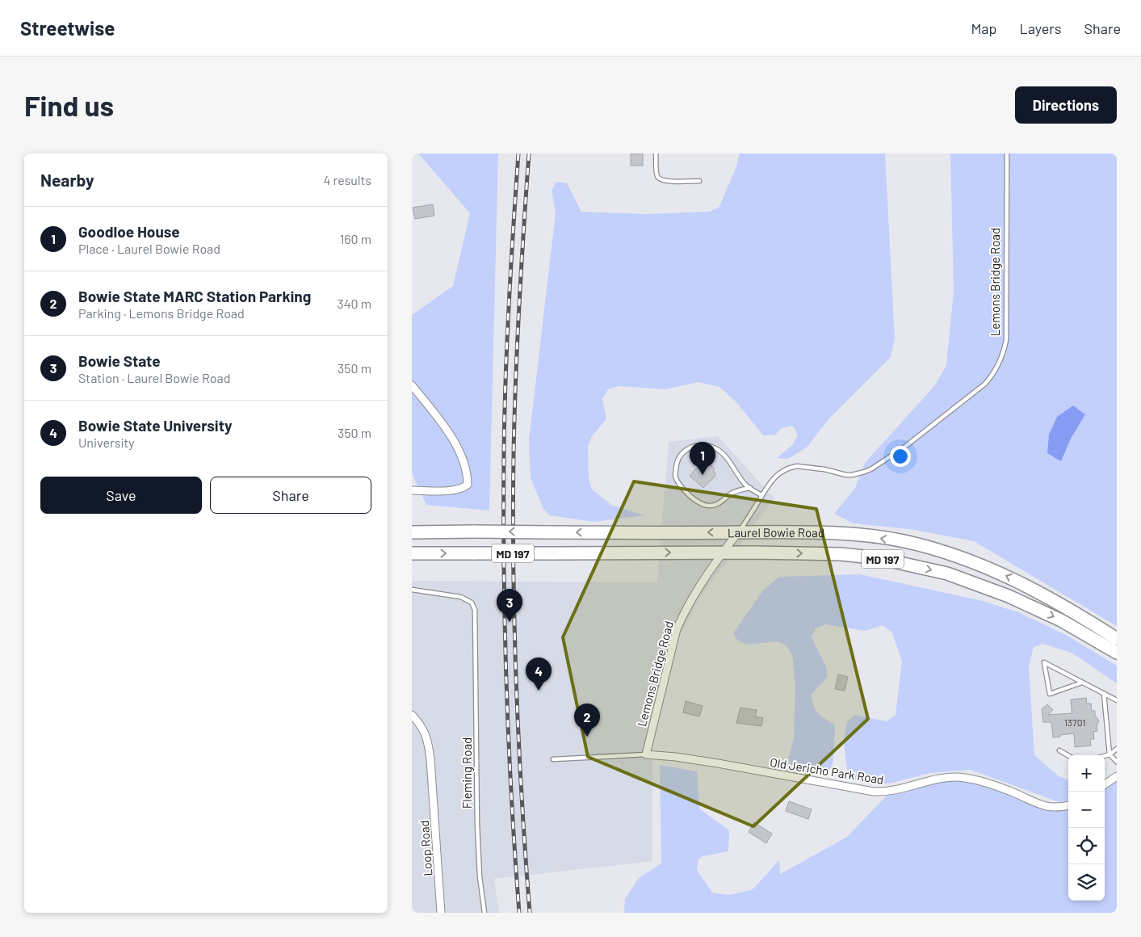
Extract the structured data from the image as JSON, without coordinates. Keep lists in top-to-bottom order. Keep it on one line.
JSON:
{"streets":{"main road":["Laurel Bowie Road","MD 197"],"street":["Lemons Bridge Road","Old Jericho Park Road","Loop Road"],"lane":["Fleming Road"]},"crossings":[["Lemons Bridge Road","Laurel Bowie Road"],["Lemons Bridge Road","Old Jericho Park Road"]],"house_numbers":["13701"],"page":{"header":"Streetwise","nav":["Map","Layers","Share"],"buttons":["Directions",["Save","Share"]],"title":"Find us","heading":["Nearby","4 results"],"list":[{"mark":"1","name":"Goodloe House","note":"Place · Laurel Bowie Road","value":"160 m"},{"mark":"2","name":"Bowie State MARC Station Parking","note":"Parking · Lemons Bridge Road","value":"340 m"},{"mark":"3","name":"Bowie State","note":"Station · Laurel Bowie Road","value":"350 m"},{"mark":"4","name":"Bowie State University","note":"University","value":"350 m"}],"pins":["1","3","4","2"],"map_buttons":["+","−"]}}
